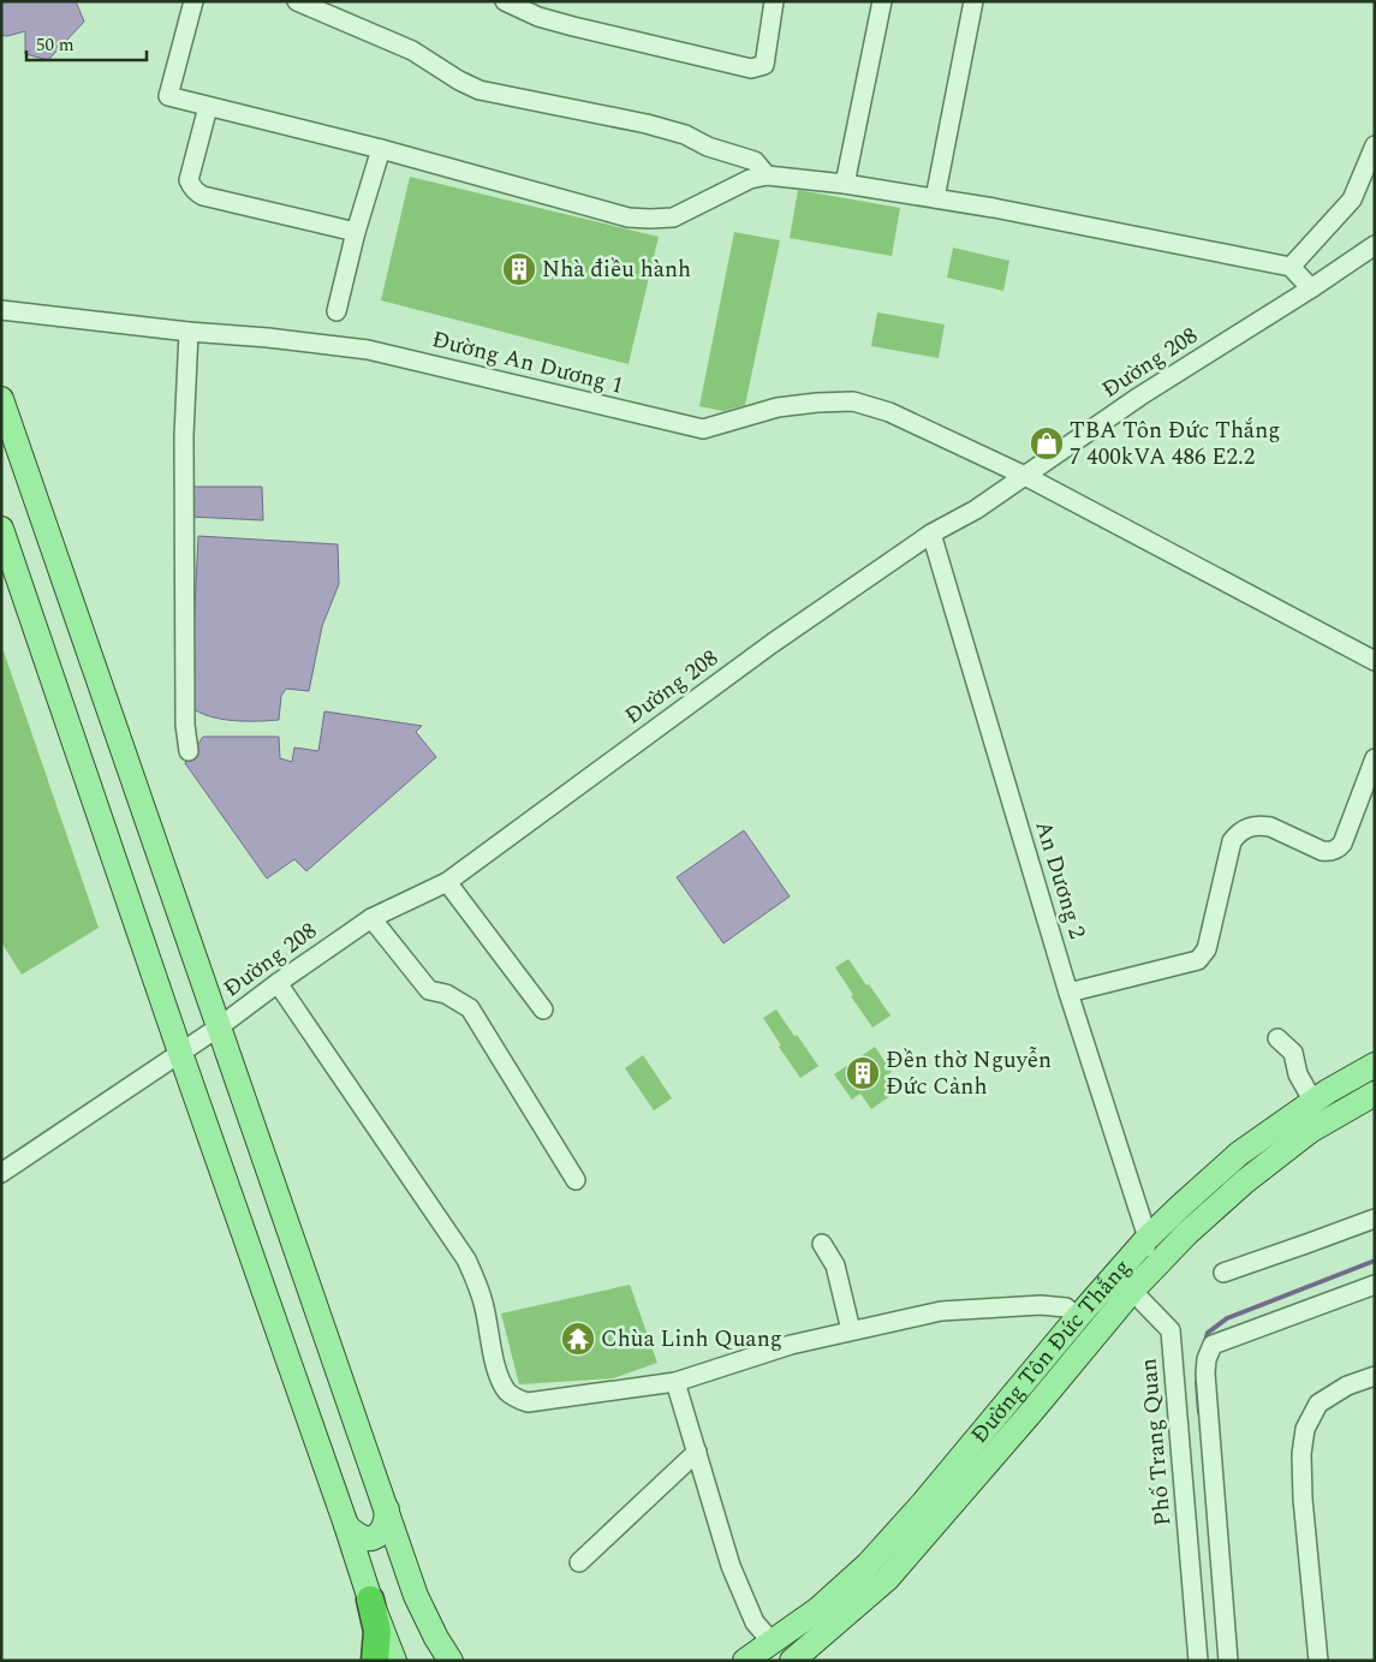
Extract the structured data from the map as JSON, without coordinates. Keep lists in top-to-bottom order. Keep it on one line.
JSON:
{"streets":{"main road":["Đường Tôn Đức Thắng"],"street":["Đường An Dương 1","Đường 208","An Dương 2","Phố Trang Quan"]},"crossings":[["Đường An Dương 1","Đường 208"],["Đường 208","An Dương 2"],["An Dương 2","Đường Tôn Đức Thắng"],["Đường Tôn Đức Thắng","Phố Trang Quan"]],"places":{"building":["Nhà điều hành","Đền thờ Nguyễn Đức Cảnh"],"shop":["TBA Tôn Đức Thắng 7 400kVA 486 E2.2"],"temple":["Chùa Linh Quang"]},"scale_bar":"50 m"}
